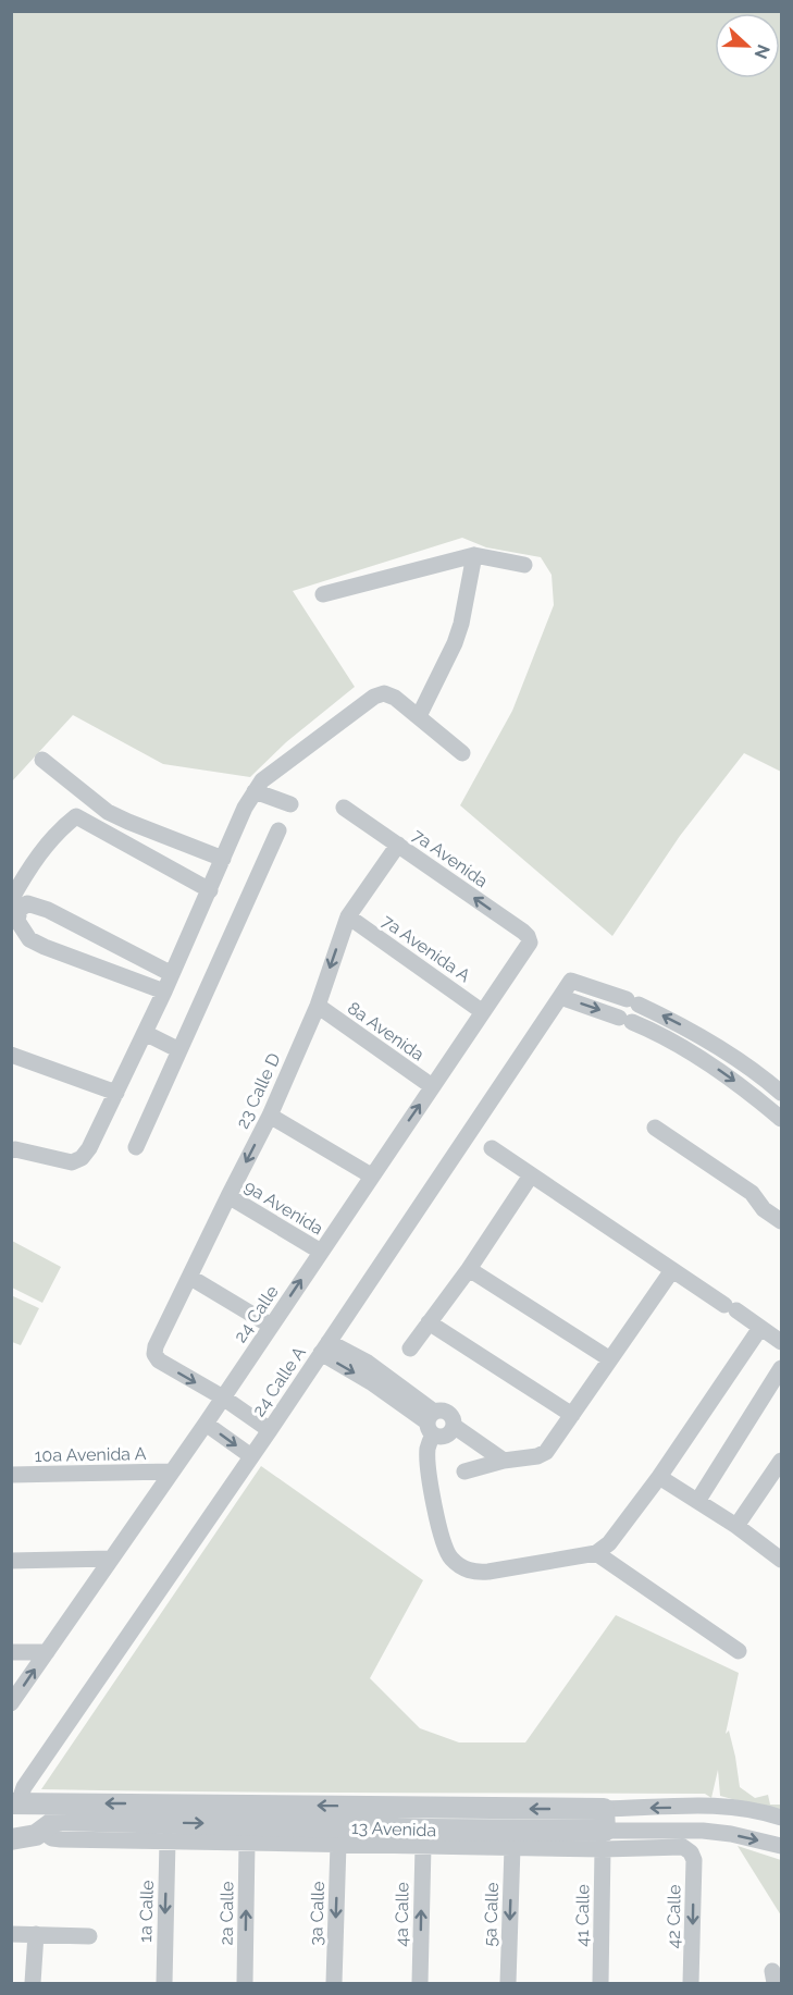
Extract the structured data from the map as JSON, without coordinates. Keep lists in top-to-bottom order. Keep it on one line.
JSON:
{"streets":{"street":["7a Avenida","7a Avenida A","8a Avenida","23 Calle D","9a Avenida","24 Calle","24 Calle A","10a Avenida A","13 Avenida","1a Calle","2a Calle","3a Calle","4a Calle","5a Calle","41 Calle","42 Calle"]},"crossings":[["7a Avenida","23 Calle D"],["7a Avenida","24 Calle"],["7a Avenida A","23 Calle D"],["7a Avenida A","24 Calle"],["8a Avenida","23 Calle D"],["8a Avenida","24 Calle"],["23 Calle D","9a Avenida"],["23 Calle D","24 Calle"],["9a Avenida","24 Calle"],["24 Calle","10a Avenida A"],["24 Calle A","13 Avenida"],["13 Avenida","41 Calle"],["13 Avenida","42 Calle"],["41 Calle","42 Calle"]],"one_way":["7a Avenida","2a Calle","3a Calle","4a Calle","5a Calle"],"north":"right"}
